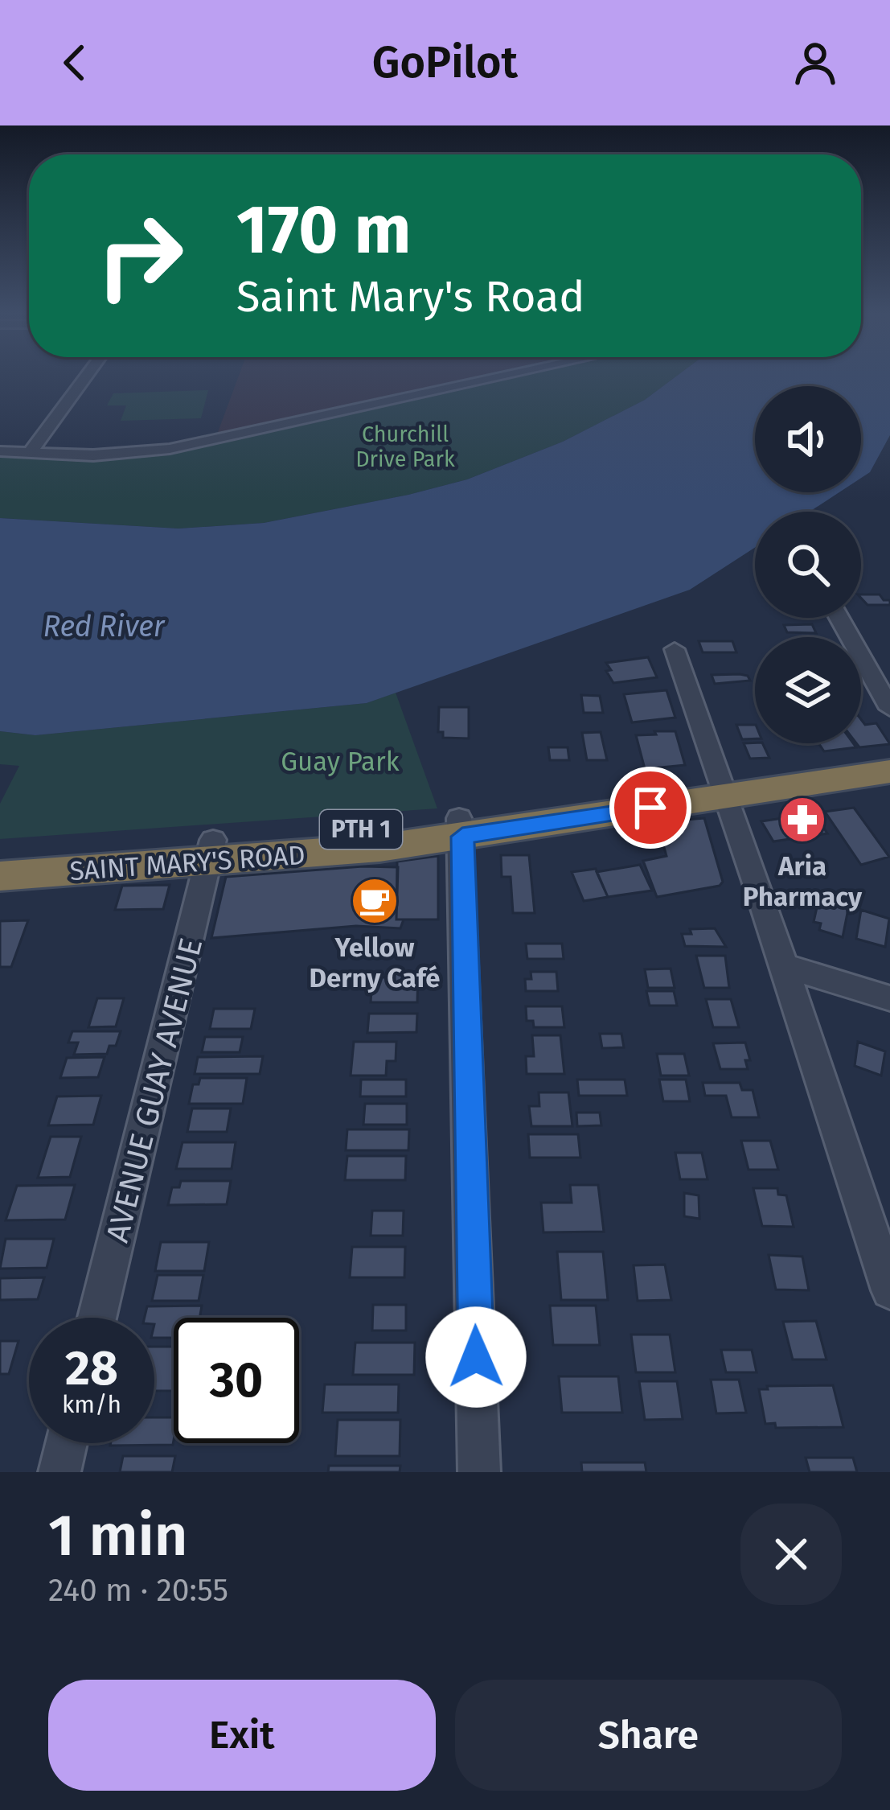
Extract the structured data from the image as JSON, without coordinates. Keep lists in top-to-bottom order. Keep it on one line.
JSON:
{"streets":{"highway":["PTH 1","SAINT MARY'S ROAD"],"street":["AVENUE GUAY AVENUE"]},"crossings":[["SAINT MARY'S ROAD","AVENUE GUAY AVENUE"]],"water":["Red River"],"parks":["Churchill Drive Park","Guay Park"],"places":{"pharmacy":["Aria Pharmacy"],"cafe":["Yellow Derny Café"]},"page":{"header":"GoPilot","turn":["170 m","Saint Mary's Road"],"speed":"28 km/h","limit":"30","heading":["1 min","240 m · 20:55"],"buttons":["Exit","Share"]}}
